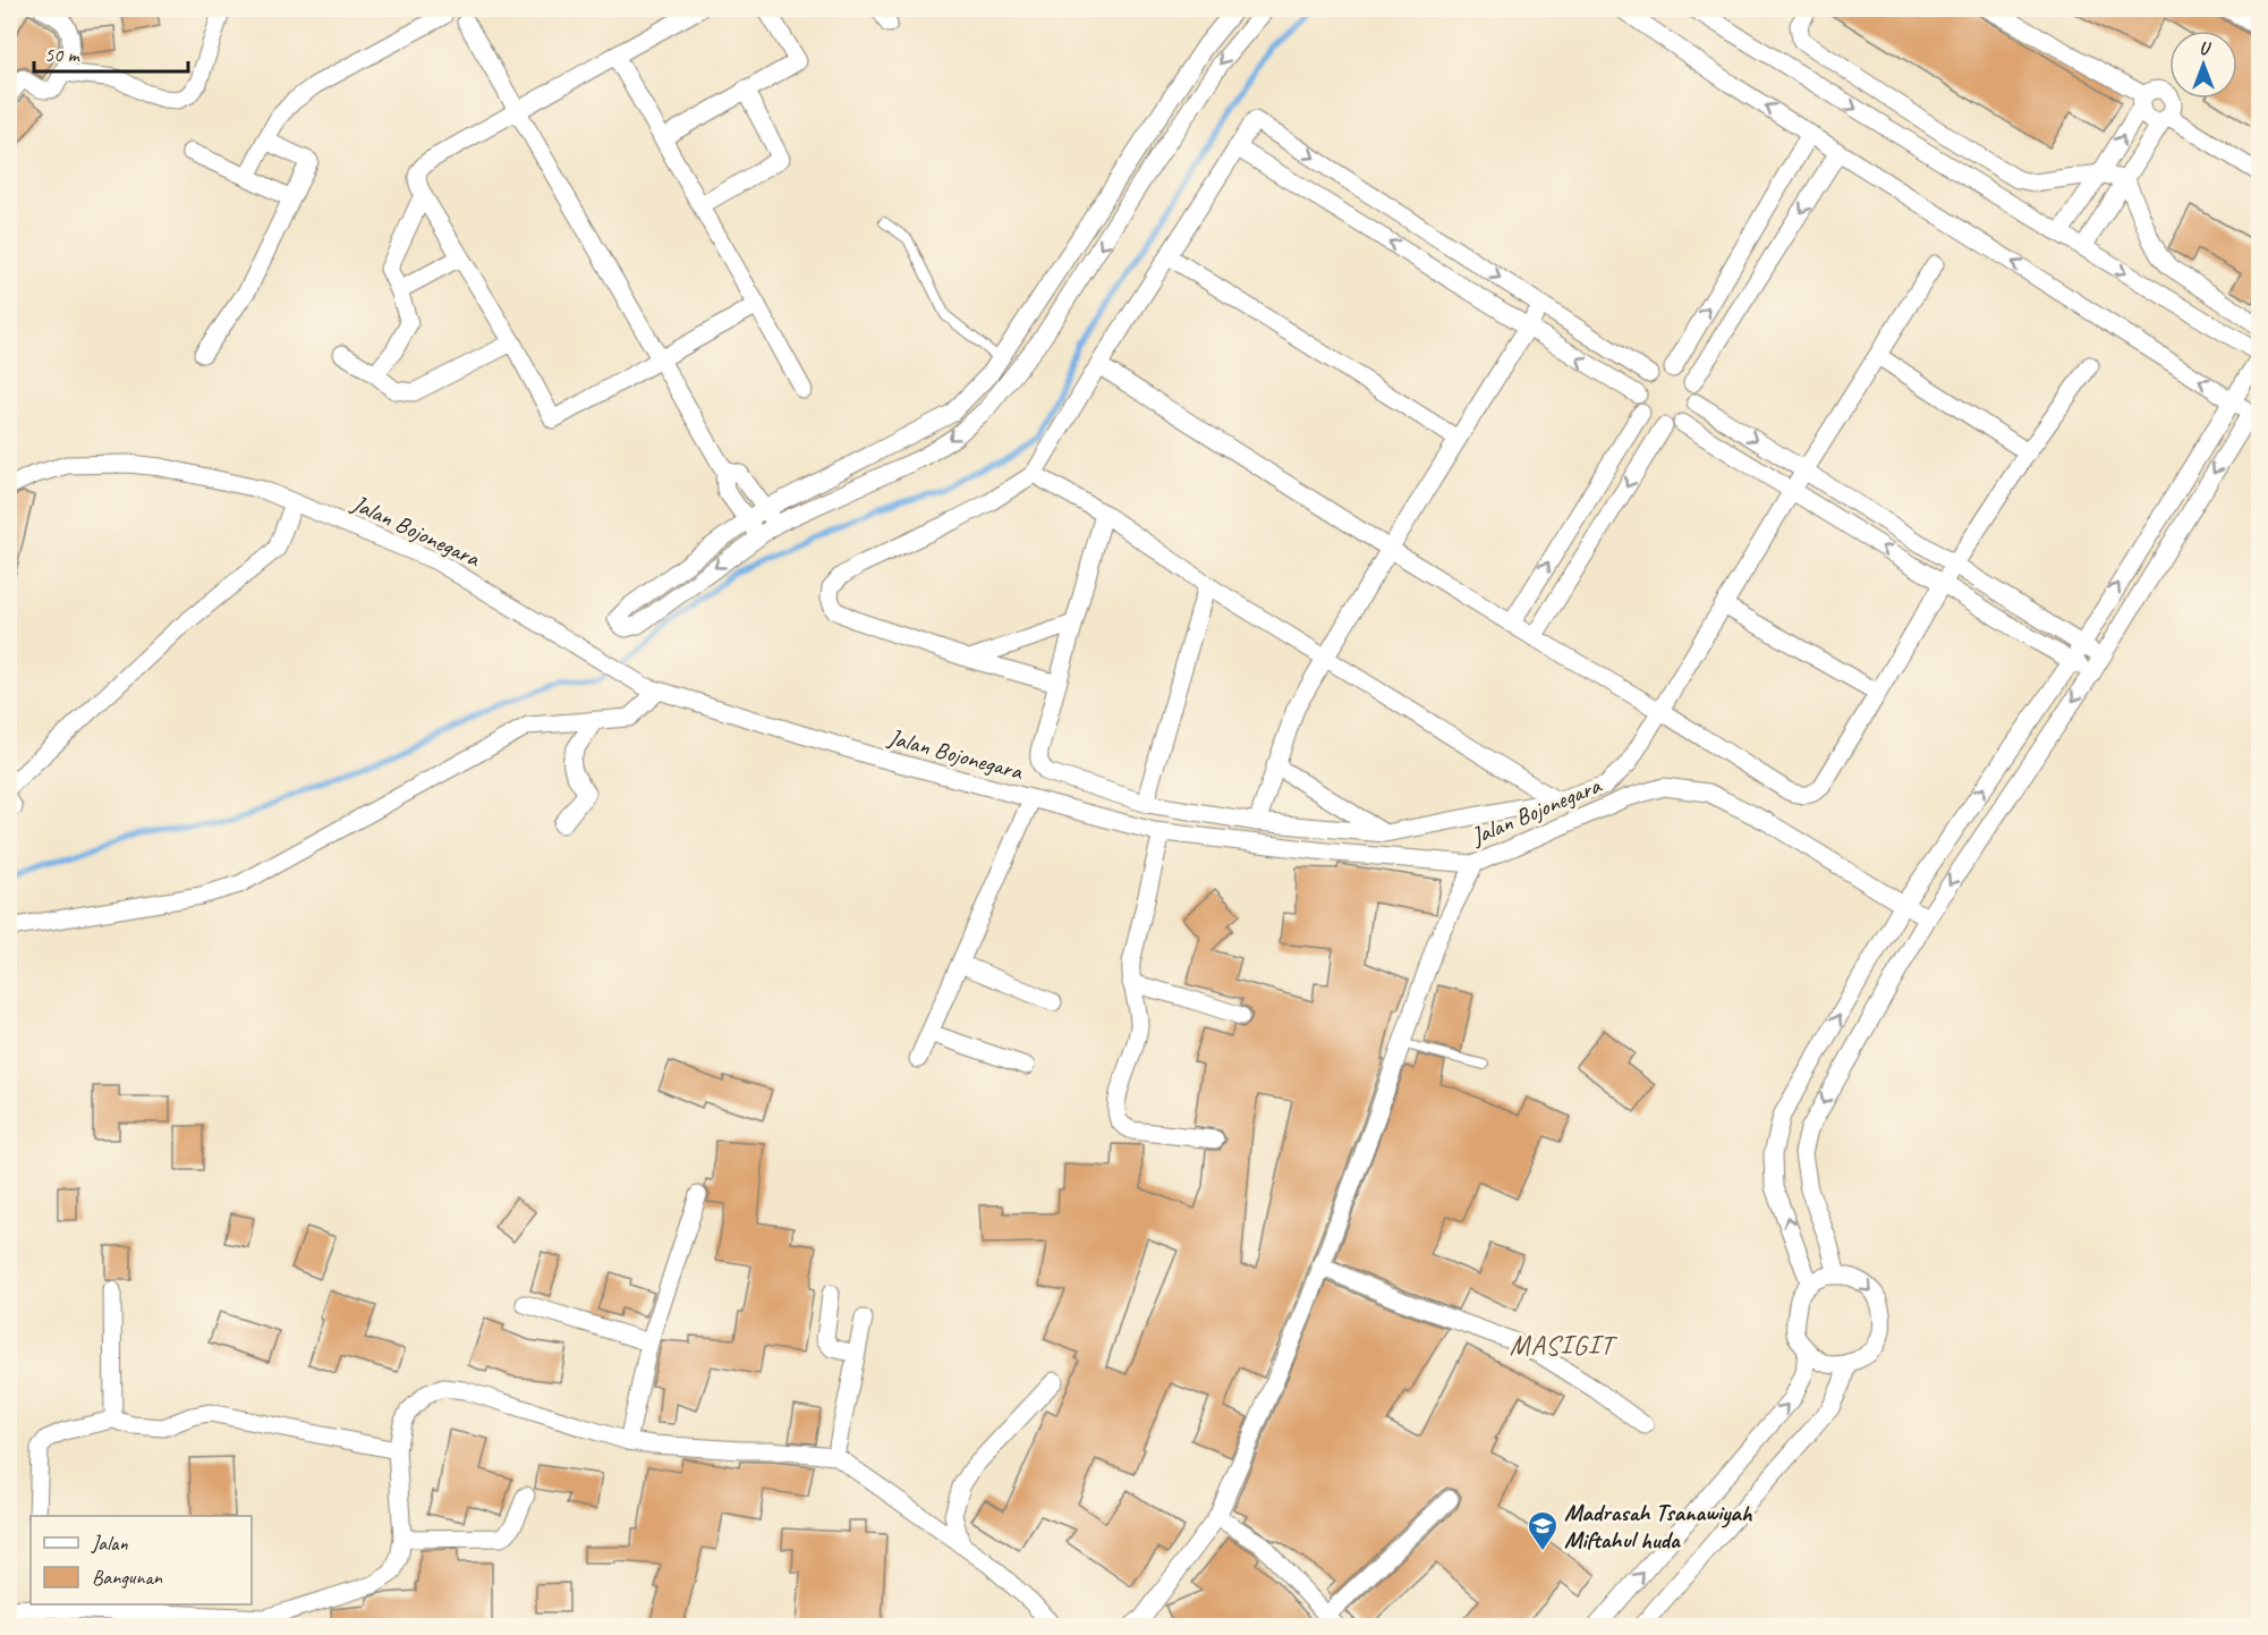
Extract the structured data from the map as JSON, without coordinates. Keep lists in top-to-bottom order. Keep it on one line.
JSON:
{"streets":{"street":["Jalan Bojonegara"]},"districts":["MASIGIT"],"places":{"school or university":["Madrasah Tsanawiyah Miftahul huda"]},"legend":["Jalan","Bangunan"],"scale_bar":"50 m","north":"top"}
